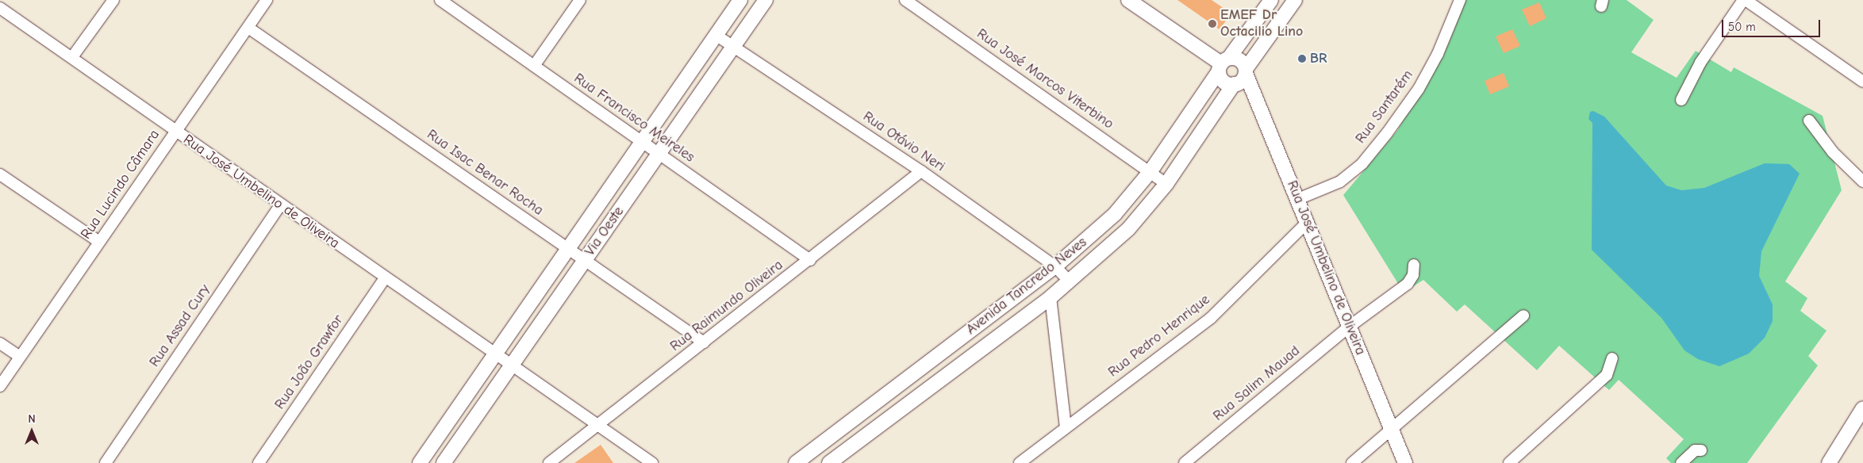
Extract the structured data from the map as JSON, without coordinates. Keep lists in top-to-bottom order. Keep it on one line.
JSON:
{"streets":{"street":["Rua José Marcos Viterbino","Rua Santarém","Rua Francisco Meireles","Rua Otávio Neri","Rua Isac Benar Rocha","Rua Lucindo Câmara","Rua José Umbelino de Oliveira","Via Oeste","Avenida Tancredo Neves","Rua Raimundo Oliveira","Rua Assad Cury","Rua Pedro Henrique","Rua João Grawfor","Rua Salim Mauad"]},"crossings":[["Rua José Marcos Viterbino","Avenida Tancredo Neves"],["Rua Santarém","Rua José Umbelino de Oliveira"],["Rua Francisco Meireles","Via Oeste"],["Rua Francisco Meireles","Rua Raimundo Oliveira"],["Rua Otávio Neri","Via Oeste"],["Rua Otávio Neri","Avenida Tancredo Neves"],["Rua Otávio Neri","Rua Raimundo Oliveira"],["Rua Isac Benar Rocha","Rua Lucindo Câmara"],["Rua Isac Benar Rocha","Via Oeste"],["Rua Isac Benar Rocha","Rua Raimundo Oliveira"],["Rua Lucindo Câmara","Rua José Umbelino de Oliveira"],["Rua José Umbelino de Oliveira","Via Oeste"],["Rua José Umbelino de Oliveira","Avenida Tancredo Neves"],["Rua José Umbelino de Oliveira","Rua Raimundo Oliveira"],["Rua José Umbelino de Oliveira","Rua Assad Cury"],["Rua José Umbelino de Oliveira","Rua Pedro Henrique"],["Rua José Umbelino de Oliveira","Rua João Grawfor"],["Rua José Umbelino de Oliveira","Rua Salim Mauad"]],"places":["EMEF Dr Octacilio Lino","BR"],"scale_bar":"50 m","north":"top"}
